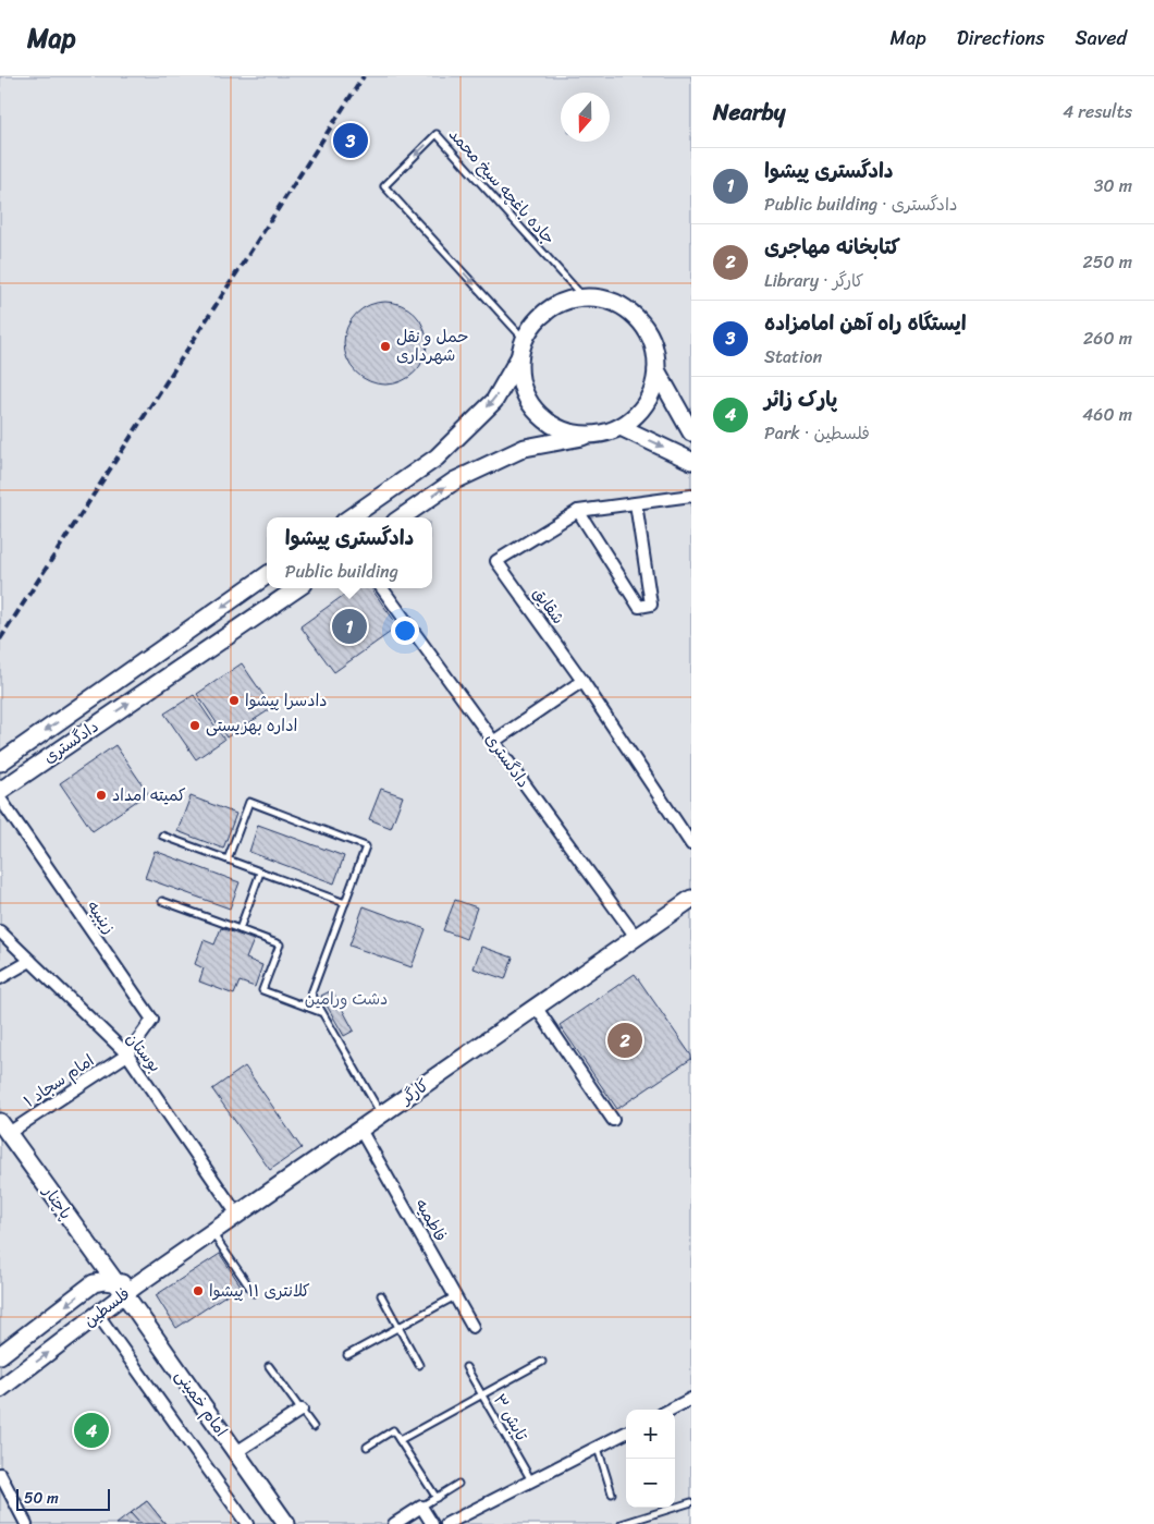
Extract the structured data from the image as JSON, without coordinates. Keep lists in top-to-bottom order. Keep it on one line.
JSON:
{"streets":{"main road":["دادگستری","کارگر","پاچنار","فلسطین","امام خمینی"],"street":["شقايق","زينبيه","بوستان","امام سجاد ۱","فاطميه"],"lane":["جاده باغچه سیخ محمد","تابش ۳"]},"crossings":[["دادگستری","کارگر"],["زينبيه","بوستان"],["زينبيه","امام سجاد ۱"],["بوستان","امام سجاد ۱"],["بوستان","کارگر"],["امام سجاد ۱","پاچنار"],["کارگر","پاچنار"],["کارگر","فاطميه"],["کارگر","فلسطین"],["کارگر","امام خمینی"],["پاچنار","فلسطین"],["پاچنار","امام خمینی"],["فلسطین","امام خمینی"]],"parks":["دشت ورامین"],"places":["حمل و نقل شهرداری","دادسرا پیشوا","اداره بهزیستی","کمیته امداد","کلانتری ۱۱ پیشوا"],"scale_bar":"50 m","north":"bottom","page":{"header":"Map","nav":["Map","Directions","Saved"],"heading":["Nearby","4 results"],"pins":["3","1","2","4"],"list":[{"mark":"1","name":"دادگستری پیشوا","note":"Public building · دادگستری","value":"30 m"},{"mark":"2","name":"کتابخانه مهاجری","note":"Library · کارگر","value":"250 m"},{"mark":"3","name":"ایستگاه راه آهن امامزاده","note":"Station","value":"260 m"},{"mark":"4","name":"پارک زائر","note":"Park · فلسطین","value":"460 m"}],"popup":["دادگستری پیشوا","Public building"],"map_buttons":["+","−"],"scale":"50 m"}}
